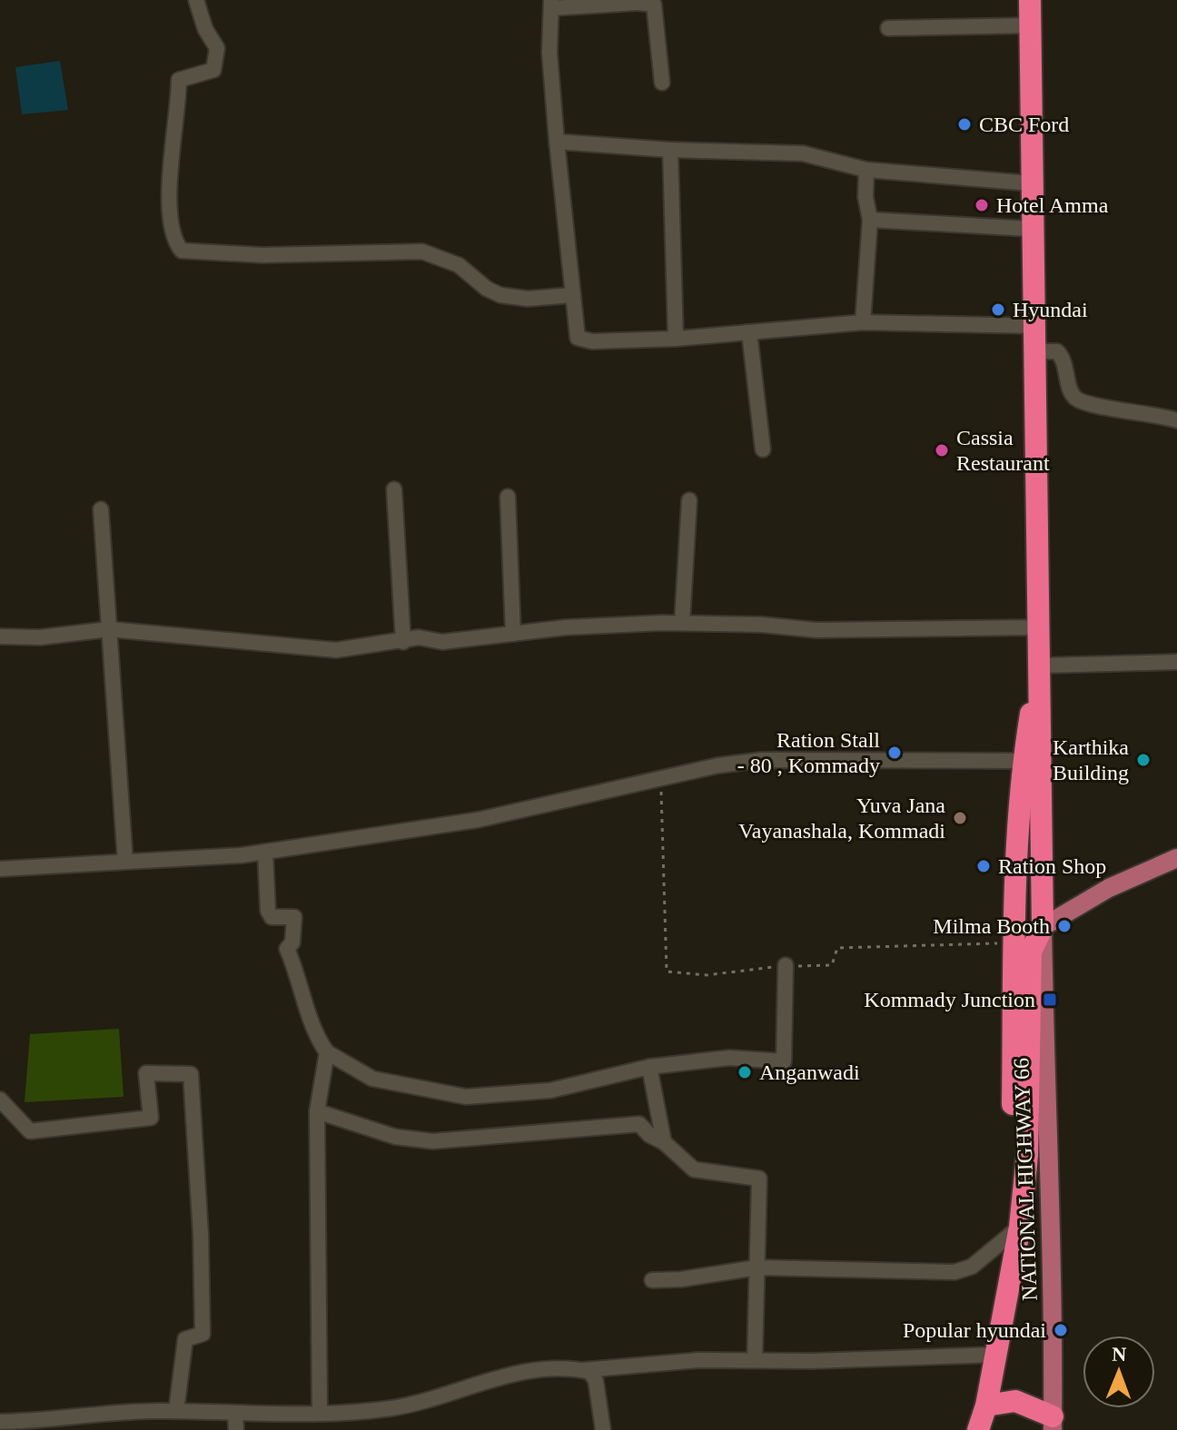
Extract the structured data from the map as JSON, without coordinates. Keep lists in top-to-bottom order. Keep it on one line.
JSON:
{"streets":{"main road":["NATIONAL HIGHWAY 66"]},"places":{"other":["CBC Ford","Hotel Amma","Hyundai","Cassia Restaurant","Ration Stall - 80 , Kommady","Karthika Building","Yuva Jana Vayanashala, Kommadi","Ration Shop","Milma Booth","Anganwadi","Popular hyundai"],"transit":["Kommady Junction"]},"north":"top"}
